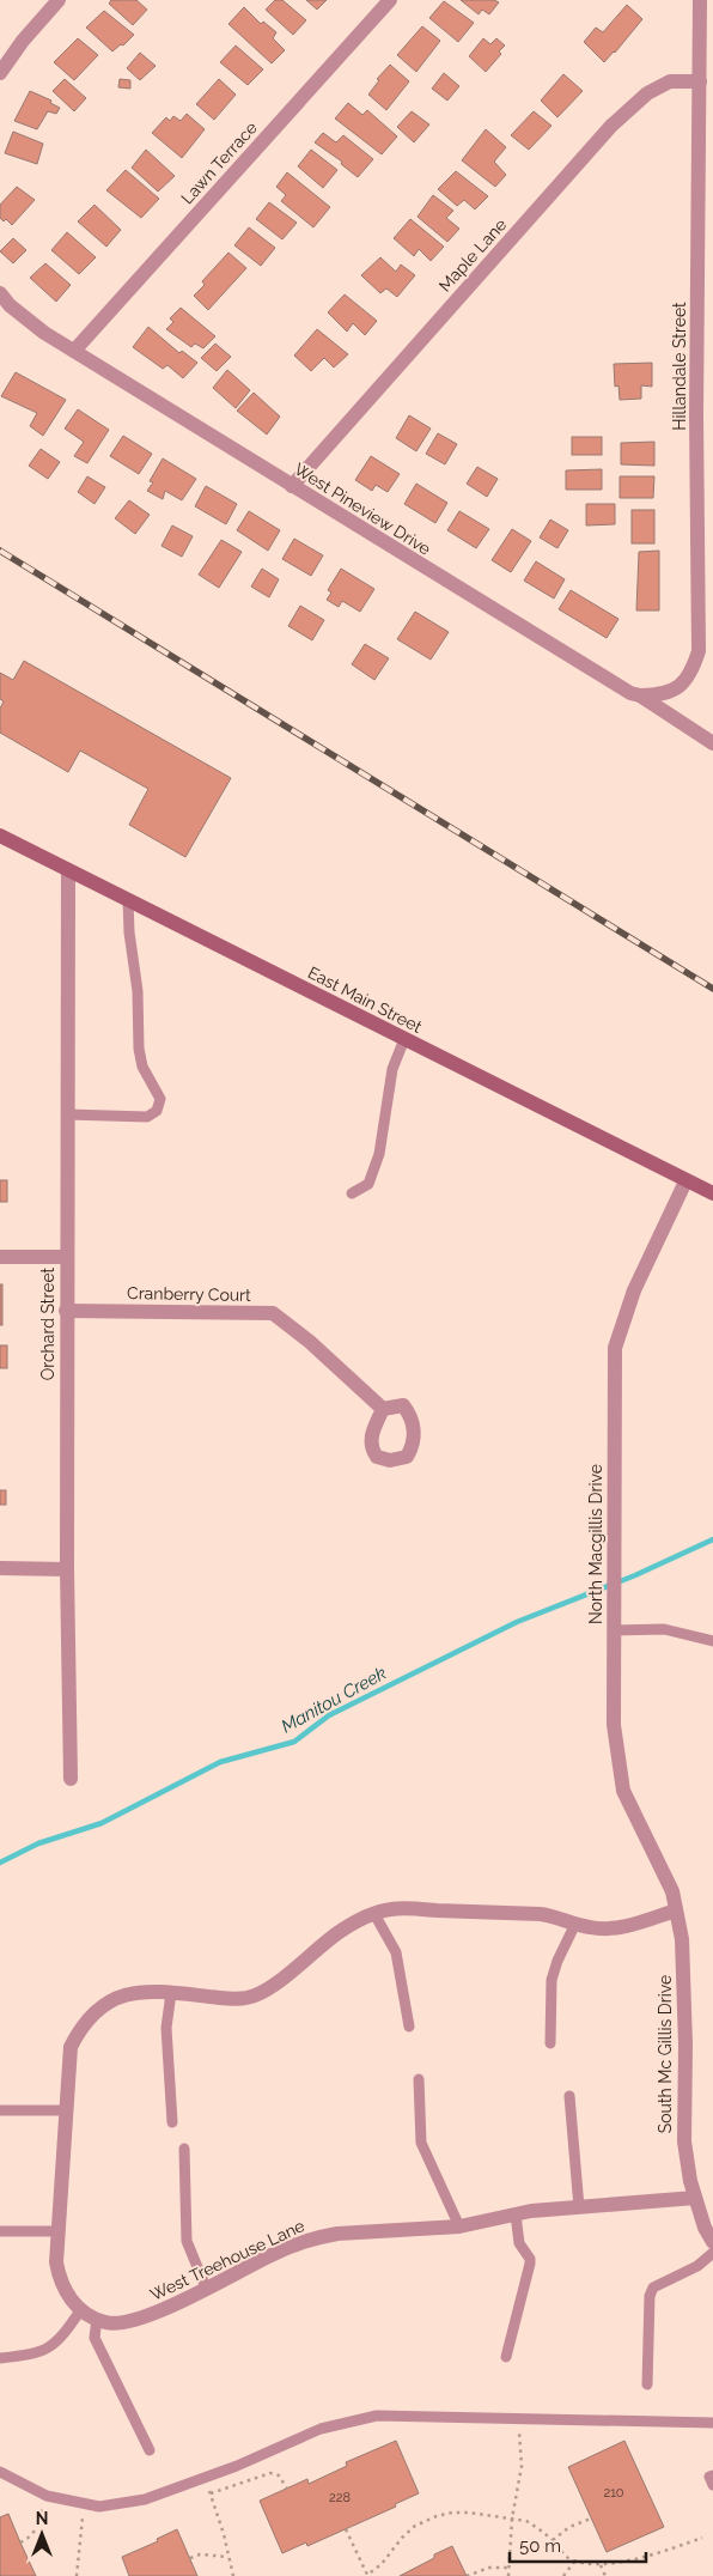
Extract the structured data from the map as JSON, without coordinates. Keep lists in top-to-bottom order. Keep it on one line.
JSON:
{"streets":{"main road":["East Main Street"],"street":["Lawn Terrace","Maple Lane","Hillandale Street","West Pineview Drive","Cranberry Court","Orchard Street","North Macgillis Drive","South Mc Gillis Drive","West Treehouse Lane"]},"crossings":[["Lawn Terrace","West Pineview Drive"],["Maple Lane","Hillandale Street"],["Maple Lane","West Pineview Drive"],["Hillandale Street","West Pineview Drive"],["East Main Street","Orchard Street"],["East Main Street","North Macgillis Drive"],["Cranberry Court","Orchard Street"],["North Macgillis Drive","South Mc Gillis Drive"],["North Macgillis Drive","West Treehouse Lane"],["South Mc Gillis Drive","West Treehouse Lane"]],"water":["Manitou Creek"],"house_numbers":["210","228"],"scale_bar":"50 m","north":"top"}
